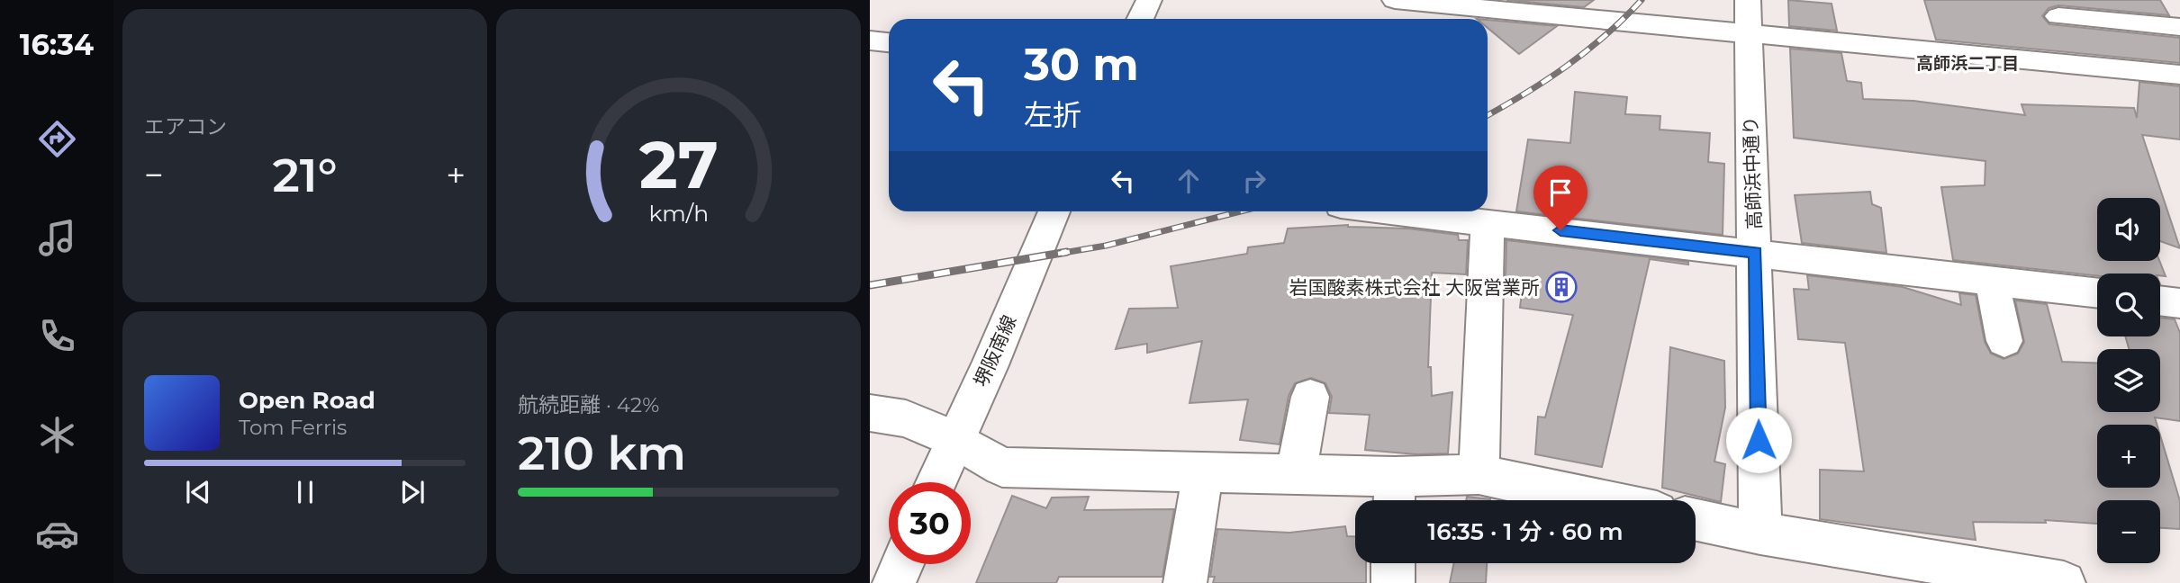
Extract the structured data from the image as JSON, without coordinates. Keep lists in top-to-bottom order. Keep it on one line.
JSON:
{"streets":{"street":["高師浜中通り","堺阪南線"]},"districts":["高師浜二丁目"],"places":{"building":["岩国酸素株式会社 大阪営業所"]},"page":{"tabs":"16:34","tile":["エアコン",["航続距離 · 42%","210 km"]],"turn":["30 m","左折"],"heat":["−","21°","+"],"map_buttons":["+","−"],"song":["Open Road","Tom Ferris"],"limit":"30","trip":"16:35 · 1 分 · 60 m","gauge":["27","km/h"]}}
